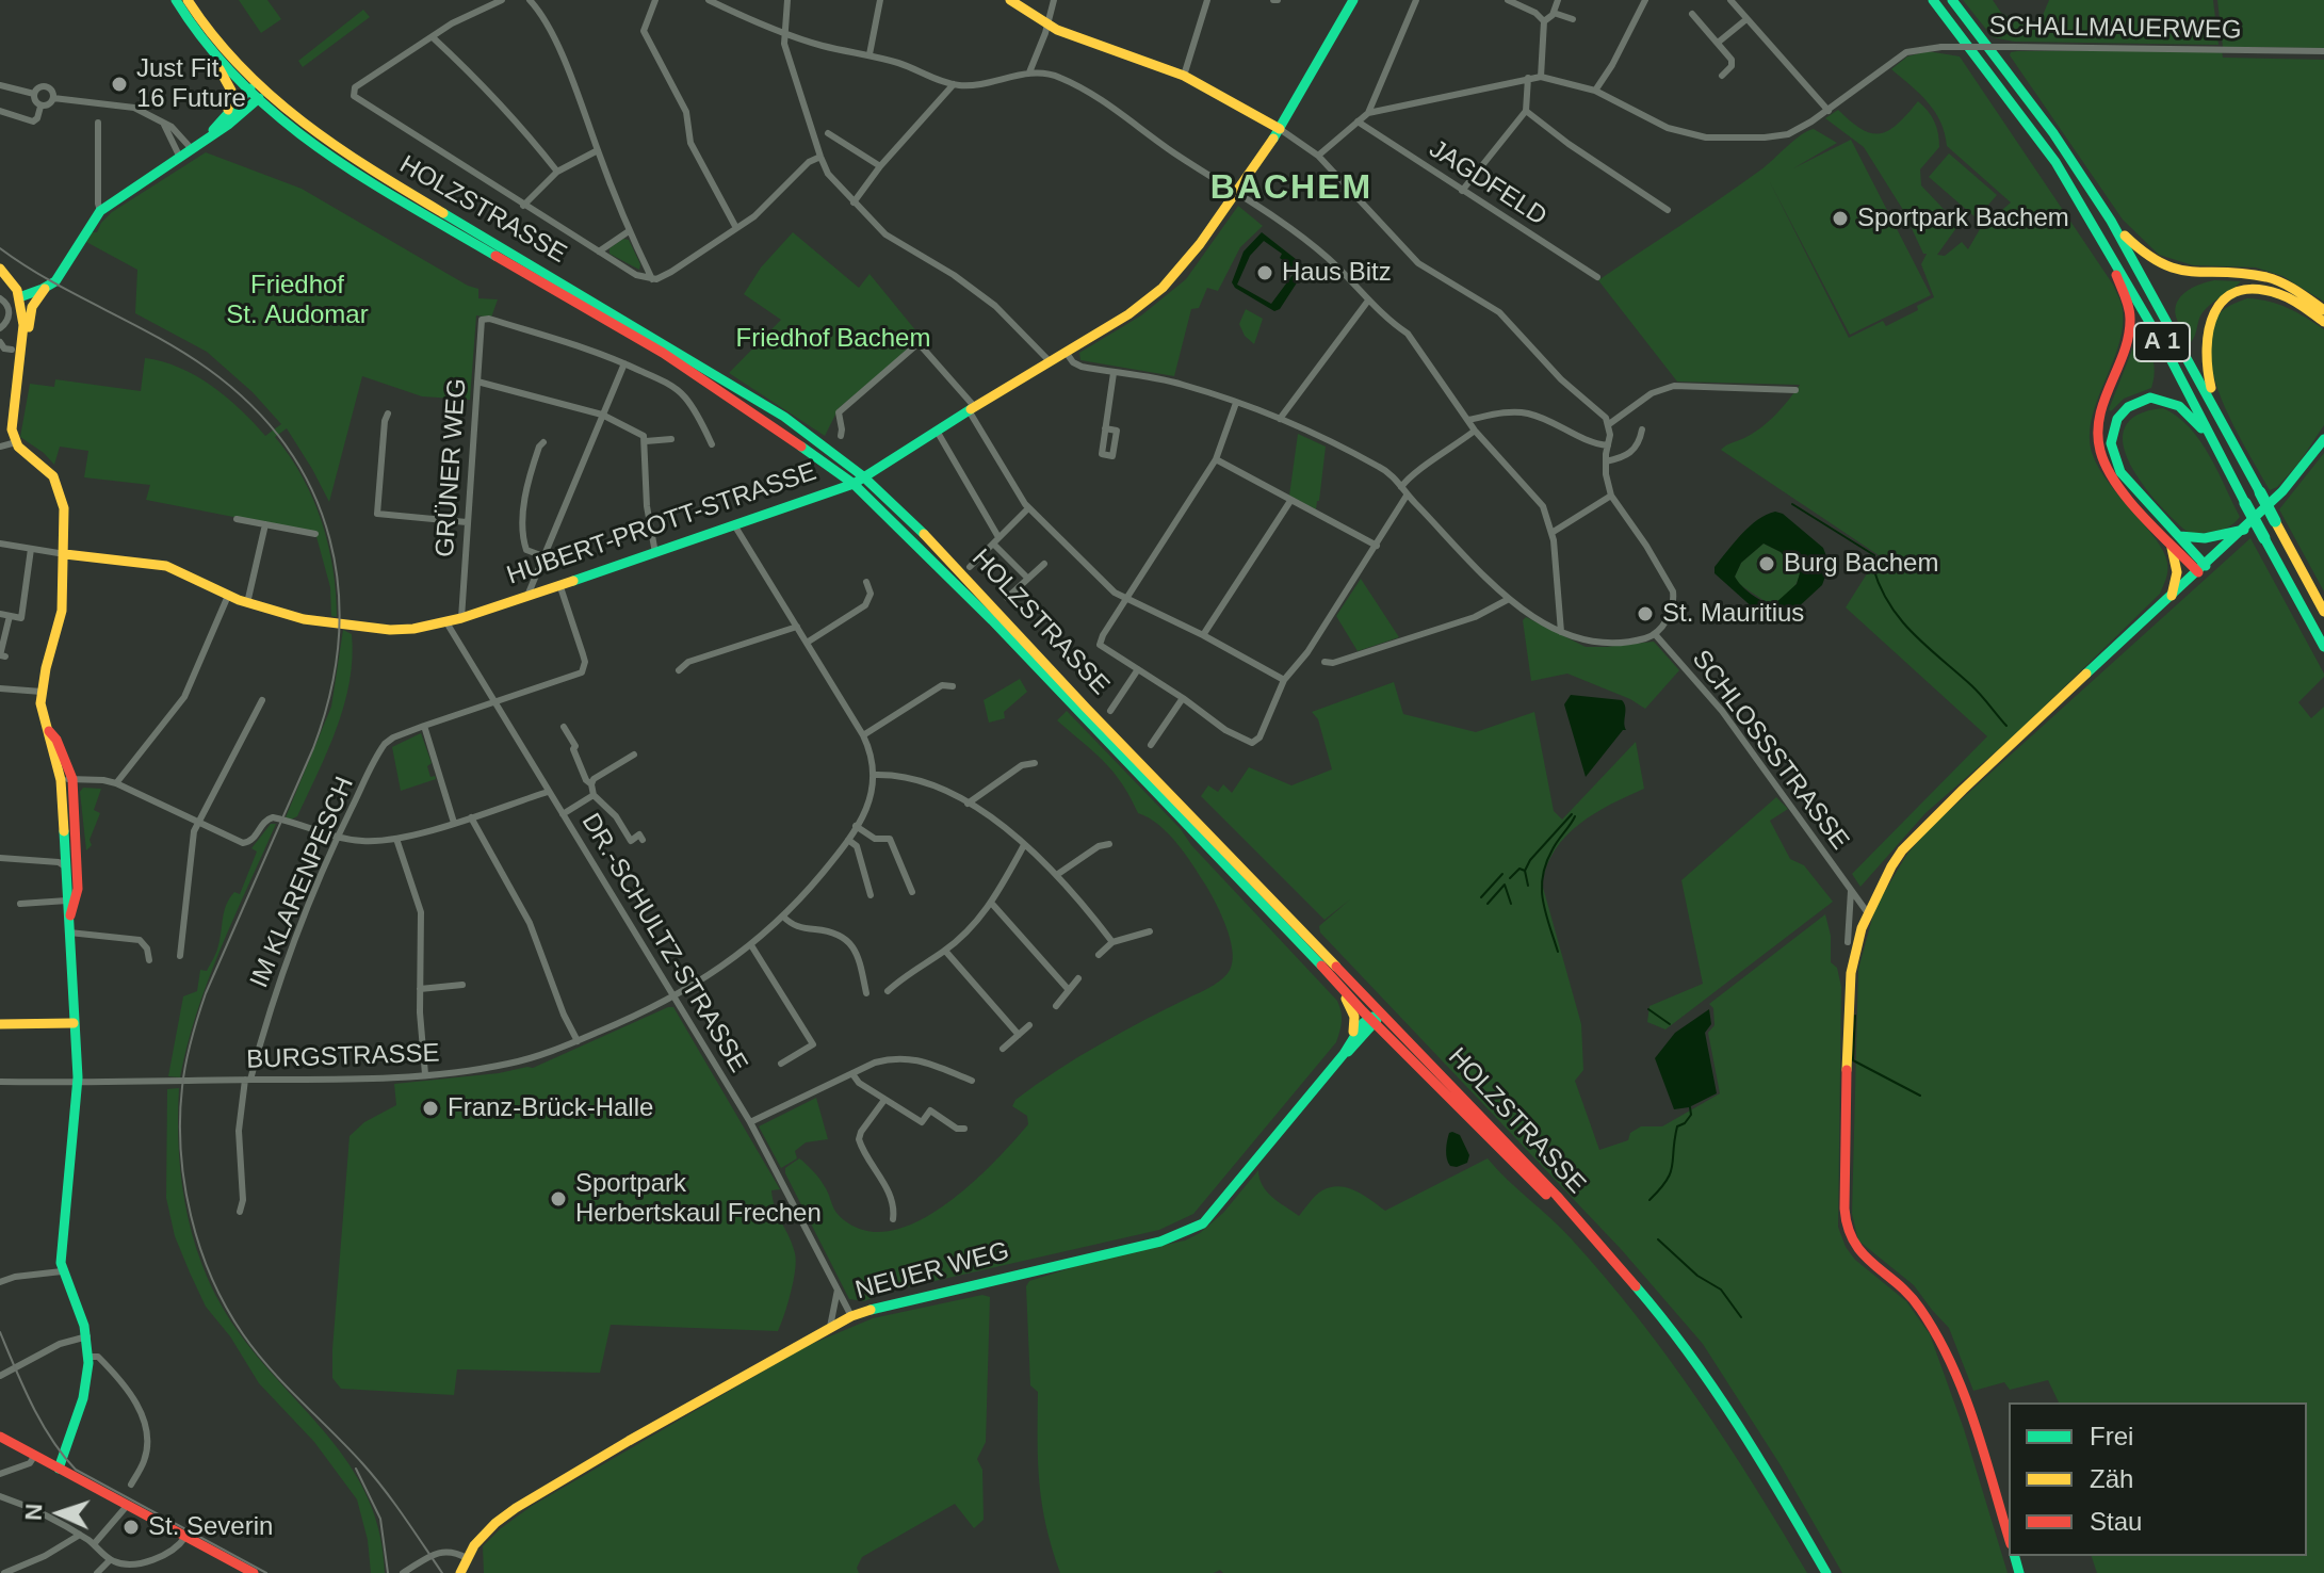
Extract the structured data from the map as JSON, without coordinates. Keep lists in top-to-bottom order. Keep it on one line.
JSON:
{"streets":{"main road":["HOLZSTRASSE","A 1","HUBERT-PROTT-STRASSE","NEUER WEG"],"street":["SCHALLMAUERWEG","JAGDFELD","GRÜNER WEG","SCHLOSSSTRASSE","IM KLARENPESCH","DR.-SCHULTZ-STRASSE","BURGSTRASSE"]},"crossings":[["HOLZSTRASSE","HUBERT-PROTT-STRASSE"],["HOLZSTRASSE","NEUER WEG"],["GRÜNER WEG","HUBERT-PROTT-STRASSE"],["HUBERT-PROTT-STRASSE","IM KLARENPESCH"],["HUBERT-PROTT-STRASSE","DR.-SCHULTZ-STRASSE"],["IM KLARENPESCH","DR.-SCHULTZ-STRASSE"],["IM KLARENPESCH","BURGSTRASSE"],["DR.-SCHULTZ-STRASSE","BURGSTRASSE"],["DR.-SCHULTZ-STRASSE","NEUER WEG"]],"districts":["BACHEM"],"parks":["Friedhof St. Audomar","Friedhof Bachem"],"places":["Just Fit 16 Future","Sportpark Bachem","Haus Bitz","Burg Bachem","St. Mauritius","Franz-Brück-Halle","Sportpark Herbertskaul Frechen","St. Severin"],"legend":["Frei","Zäh","Stau"],"north":"left"}
